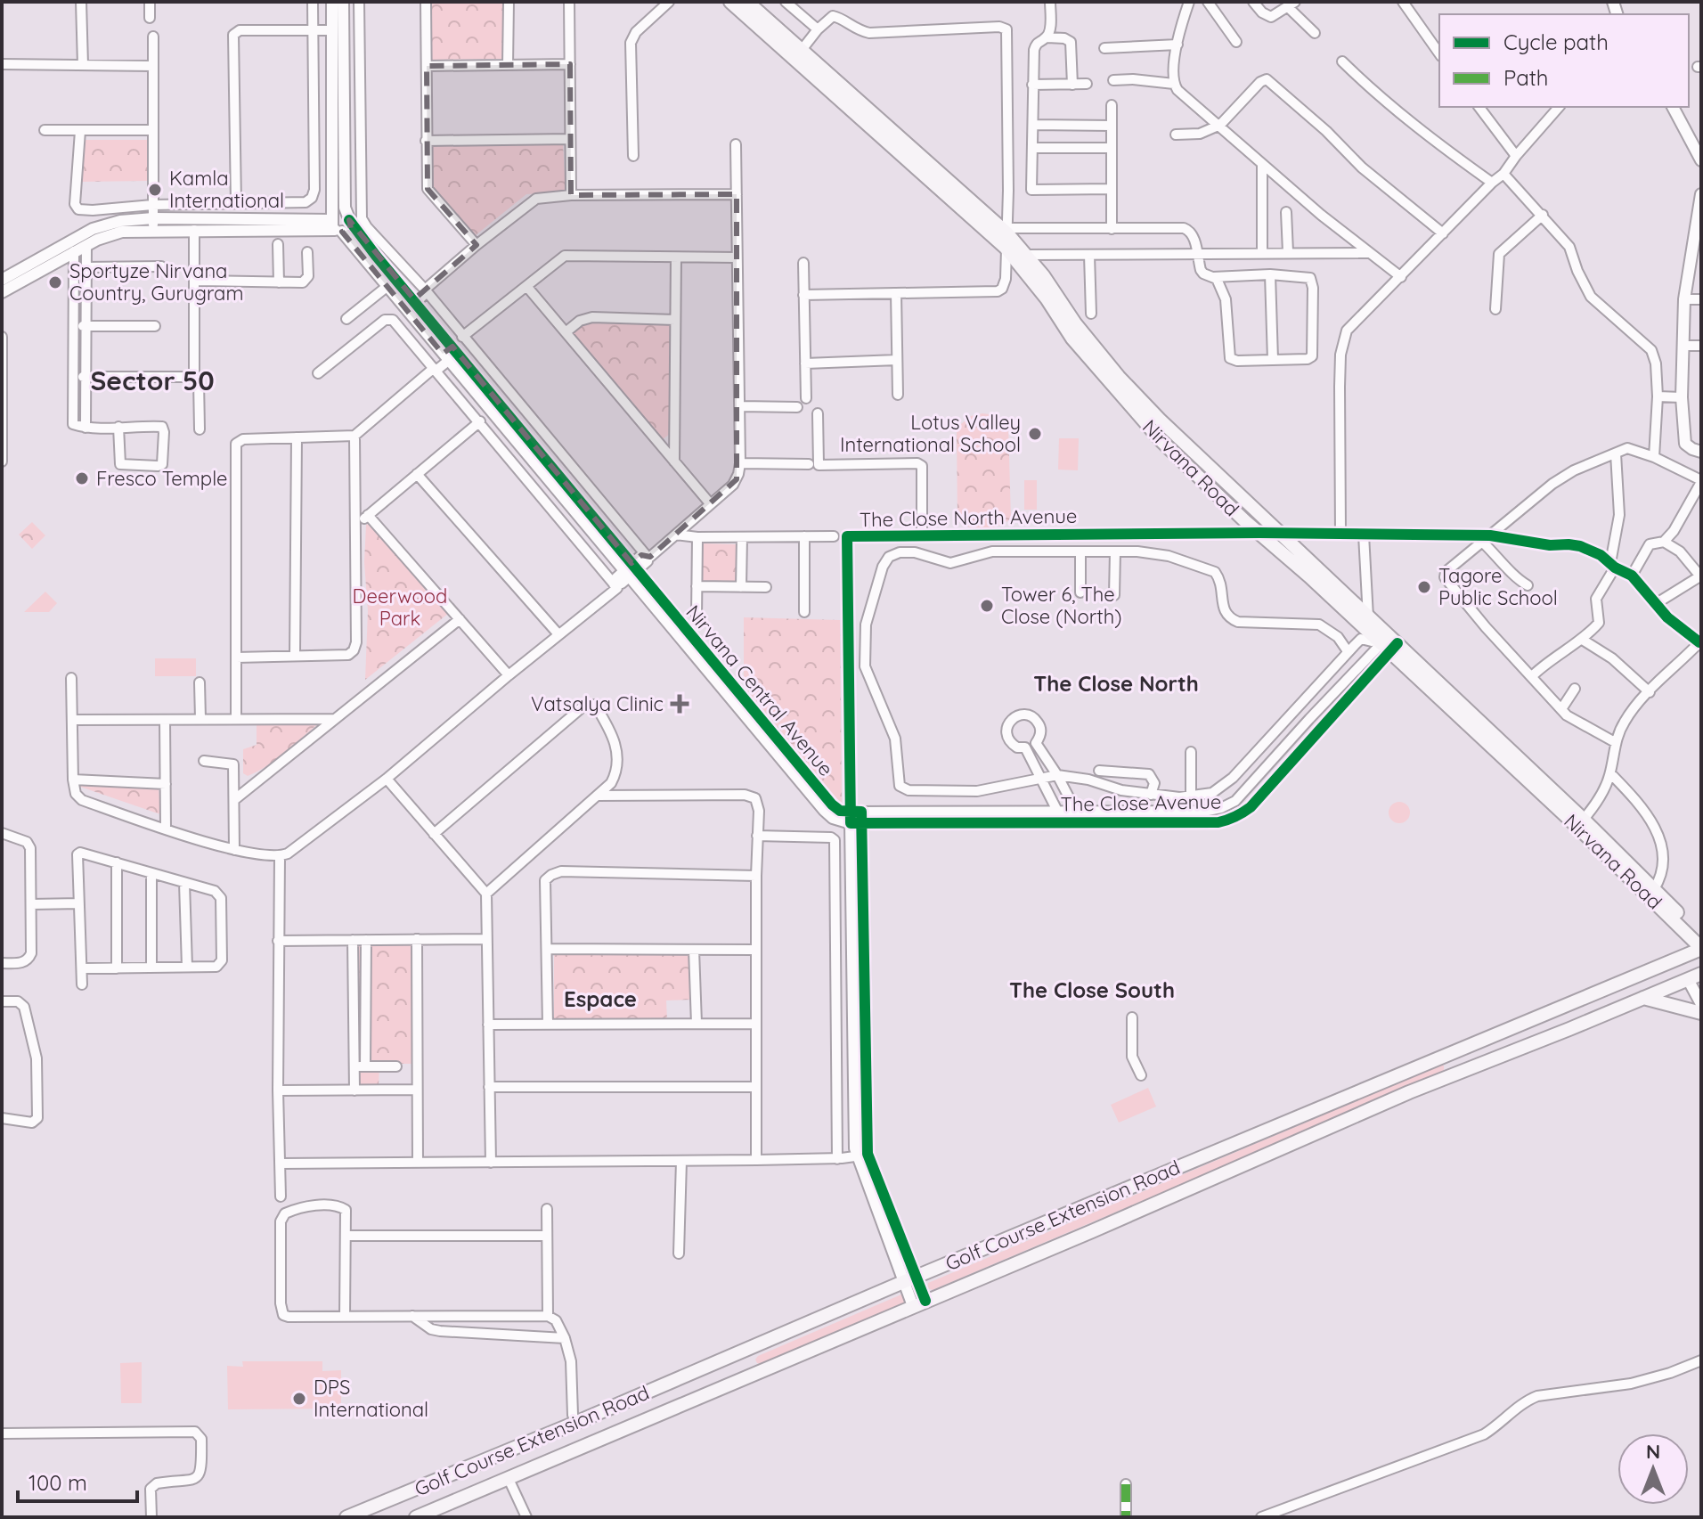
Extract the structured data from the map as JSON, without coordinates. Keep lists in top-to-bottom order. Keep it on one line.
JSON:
{"streets":{"main road":["Nirvana Road","Golf Course Extension Road"],"street":["The Close North Avenue","Nirvana Central Avenue","The Close Avenue"]},"crossings":[["Nirvana Road","The Close North Avenue"],["Nirvana Road","The Close Avenue"],["Nirvana Road","Golf Course Extension Road"],["The Close North Avenue","Nirvana Central Avenue"],["The Close North Avenue","The Close Avenue"],["Nirvana Central Avenue","The Close Avenue"]],"districts":["Sector 50","The Close North","The Close South","Espace"],"parks":["Deerwood Park"],"places":{"other":["Kamla International","Sportyze Nirvana Country, Gurugram","Lotus Valley International School","Fresco Temple","Tagore Public School","Tower 6, The Close (North)","DPS International"],"health":["Vatsalya Clinic"]},"legend":["Cycle path","Path"],"scale_bar":"100 m","north":"top"}
